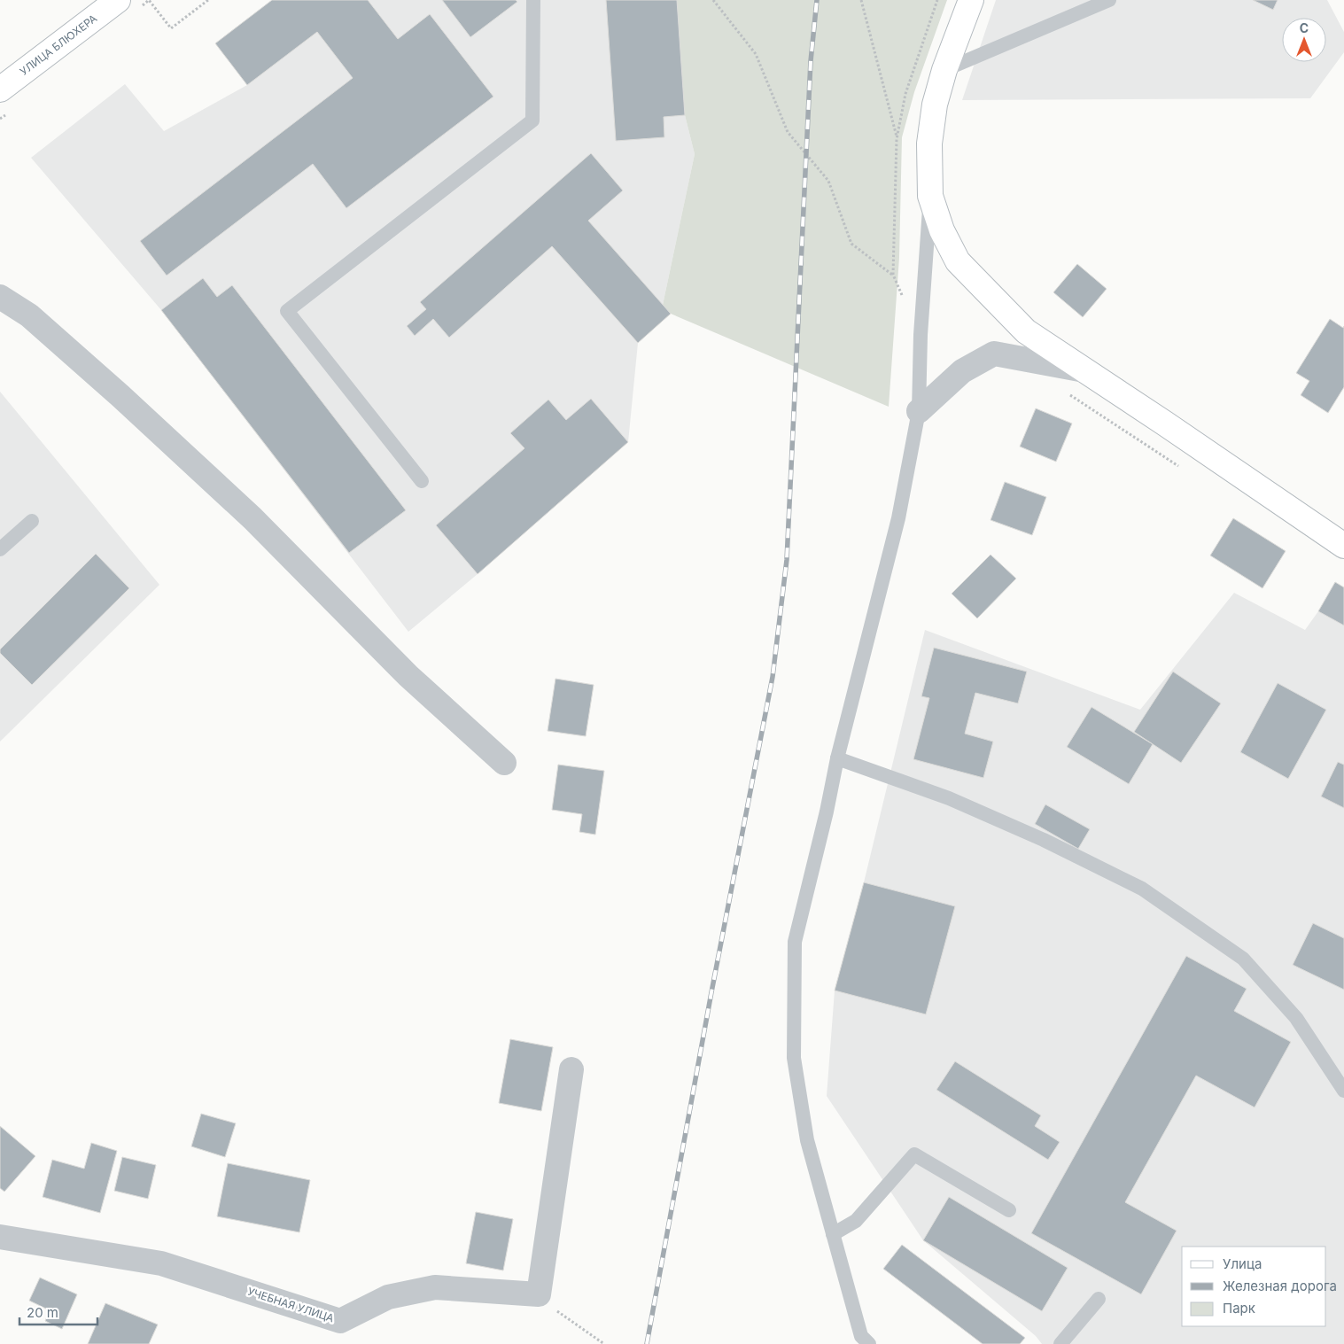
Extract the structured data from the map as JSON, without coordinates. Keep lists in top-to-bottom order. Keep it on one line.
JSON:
{"streets":{"main road":["УЛИЦА БЛЮХЕРА"],"street":["УЧЕБНАЯ УЛИЦА"]},"legend":["Улица","Железная дорога","Парк"],"scale_bar":"20 m","north":"top"}
